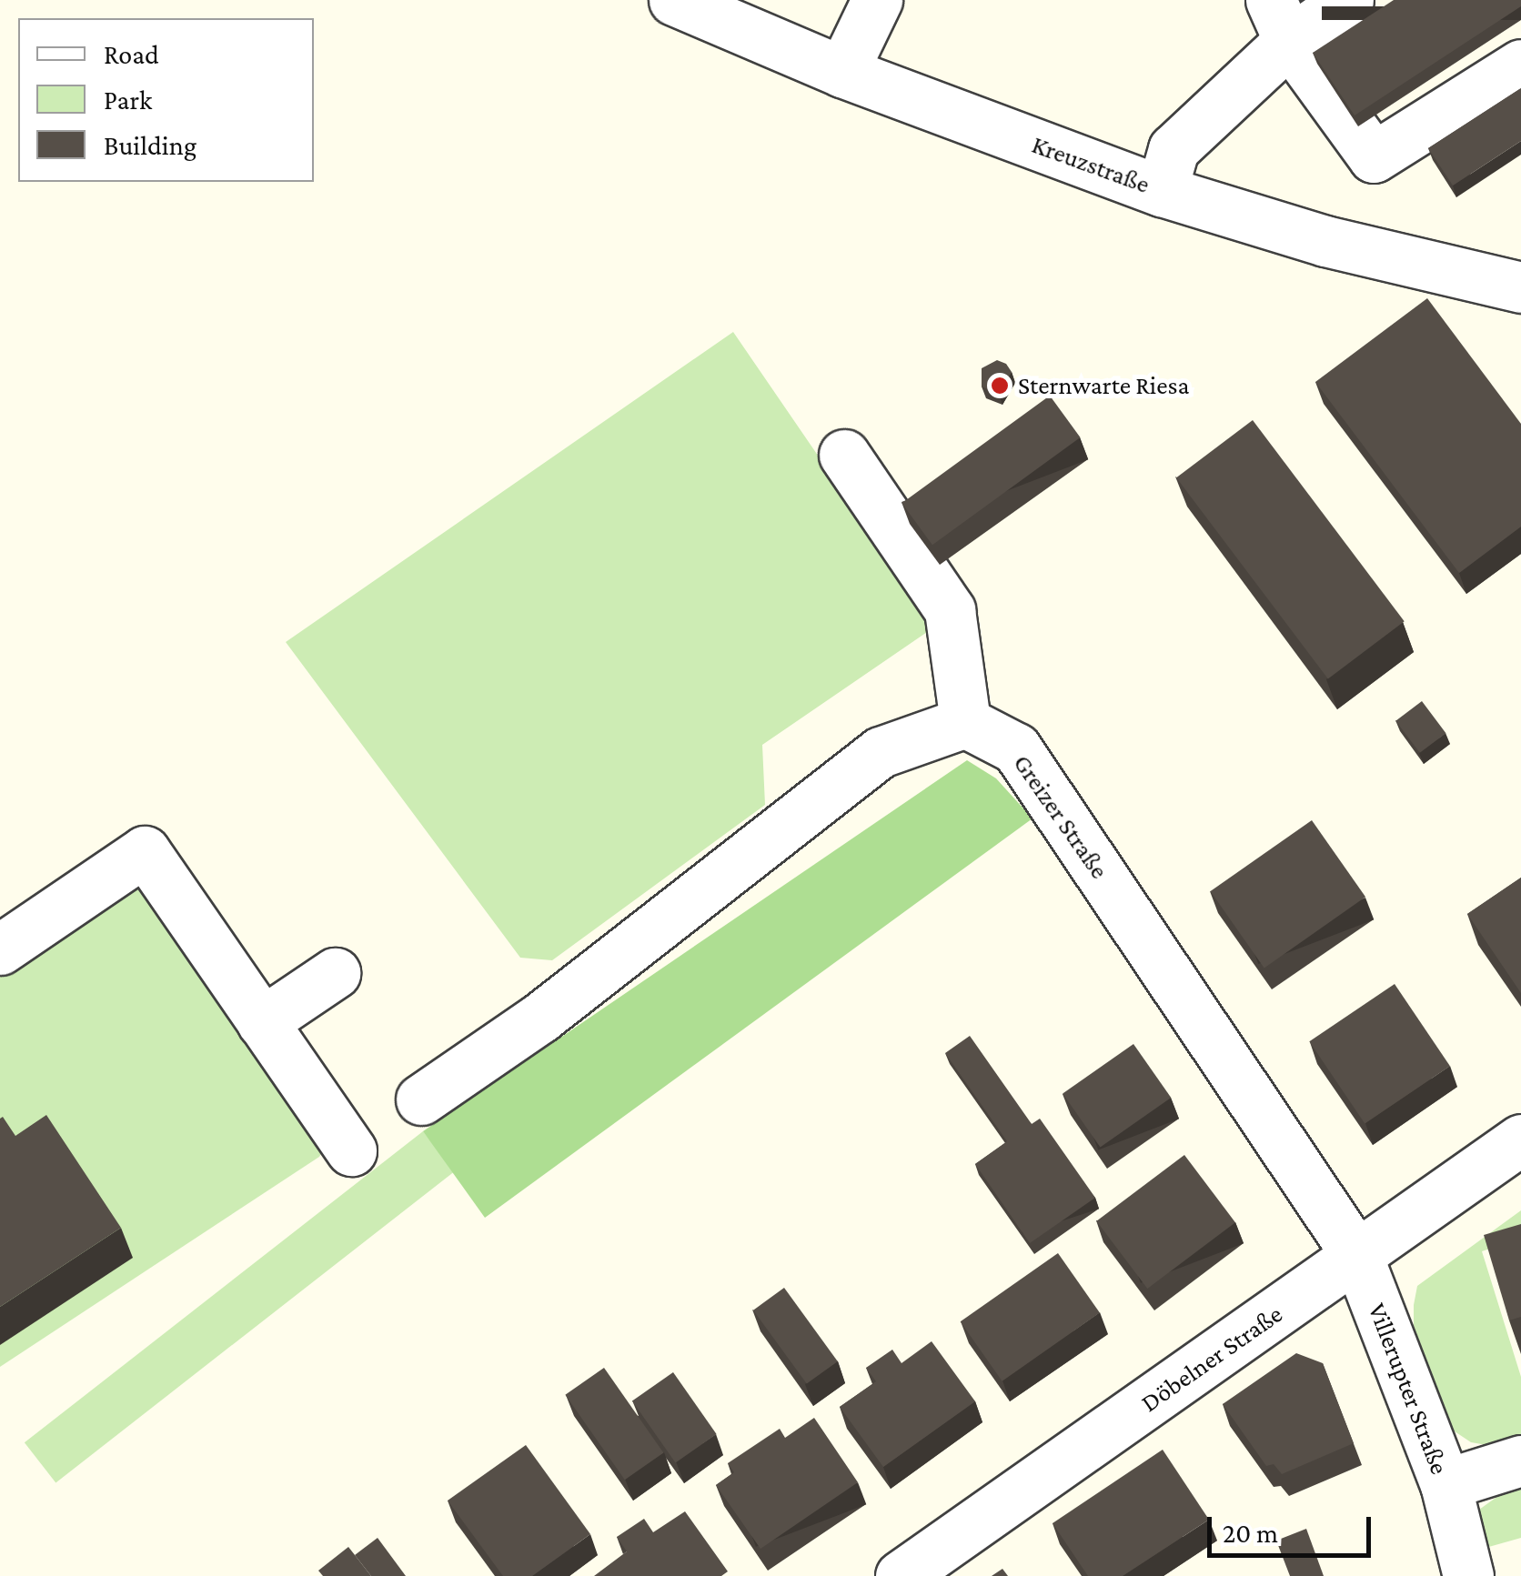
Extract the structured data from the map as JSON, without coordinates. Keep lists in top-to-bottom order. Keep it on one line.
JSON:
{"streets":{"street":["Kreuzstraße","Greizer Straße","Döbelner Straße","Villerupter Straße"]},"crossings":[["Greizer Straße","Döbelner Straße"],["Greizer Straße","Villerupter Straße"],["Döbelner Straße","Villerupter Straße"]],"places":["Sternwarte Riesa"],"legend":["Road","Park","Building"],"scale_bar":"20 m"}
